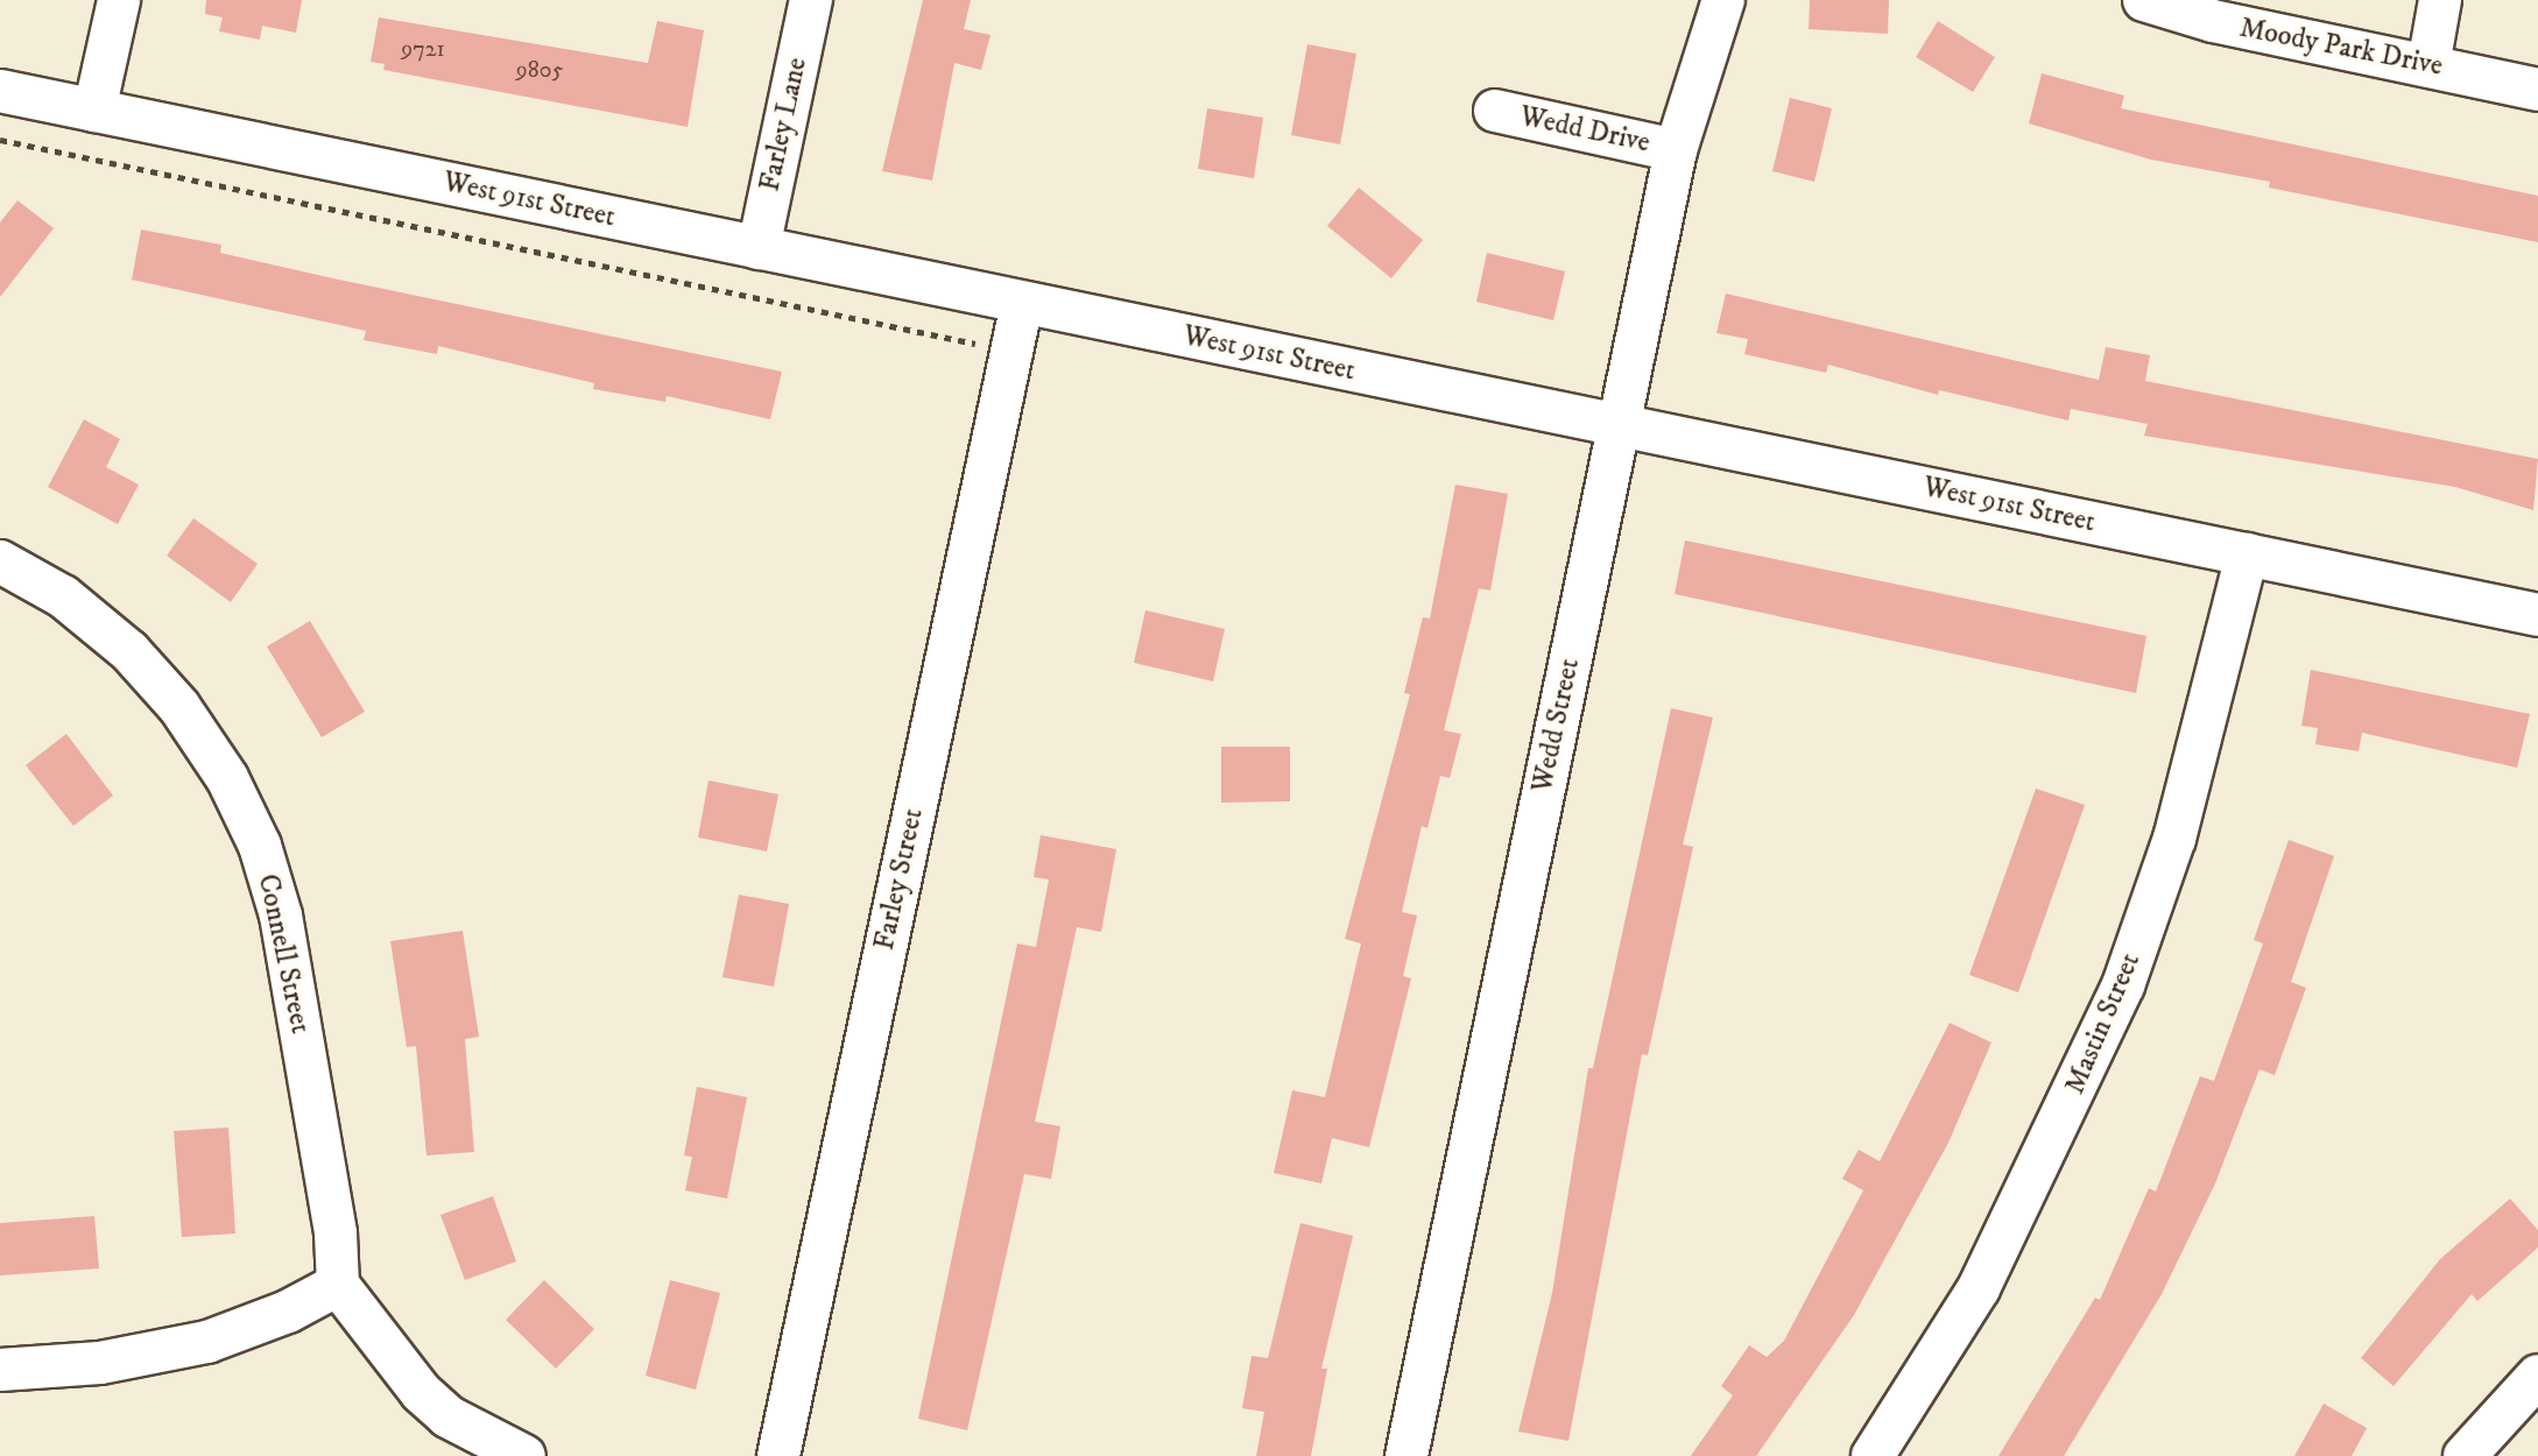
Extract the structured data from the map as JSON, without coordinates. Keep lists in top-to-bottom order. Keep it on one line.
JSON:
{"streets":{"street":["Moody Park Drive","Farley Lane","Wedd Drive","West 91st Street","Wedd Street","Farley Street","Connell Street","Mastin Street"]},"crossings":[["Farley Lane","West 91st Street"],["Wedd Drive","Wedd Street"],["West 91st Street","Wedd Street"],["West 91st Street","Farley Street"],["West 91st Street","Mastin Street"]],"house_numbers":["9721","9805"]}
